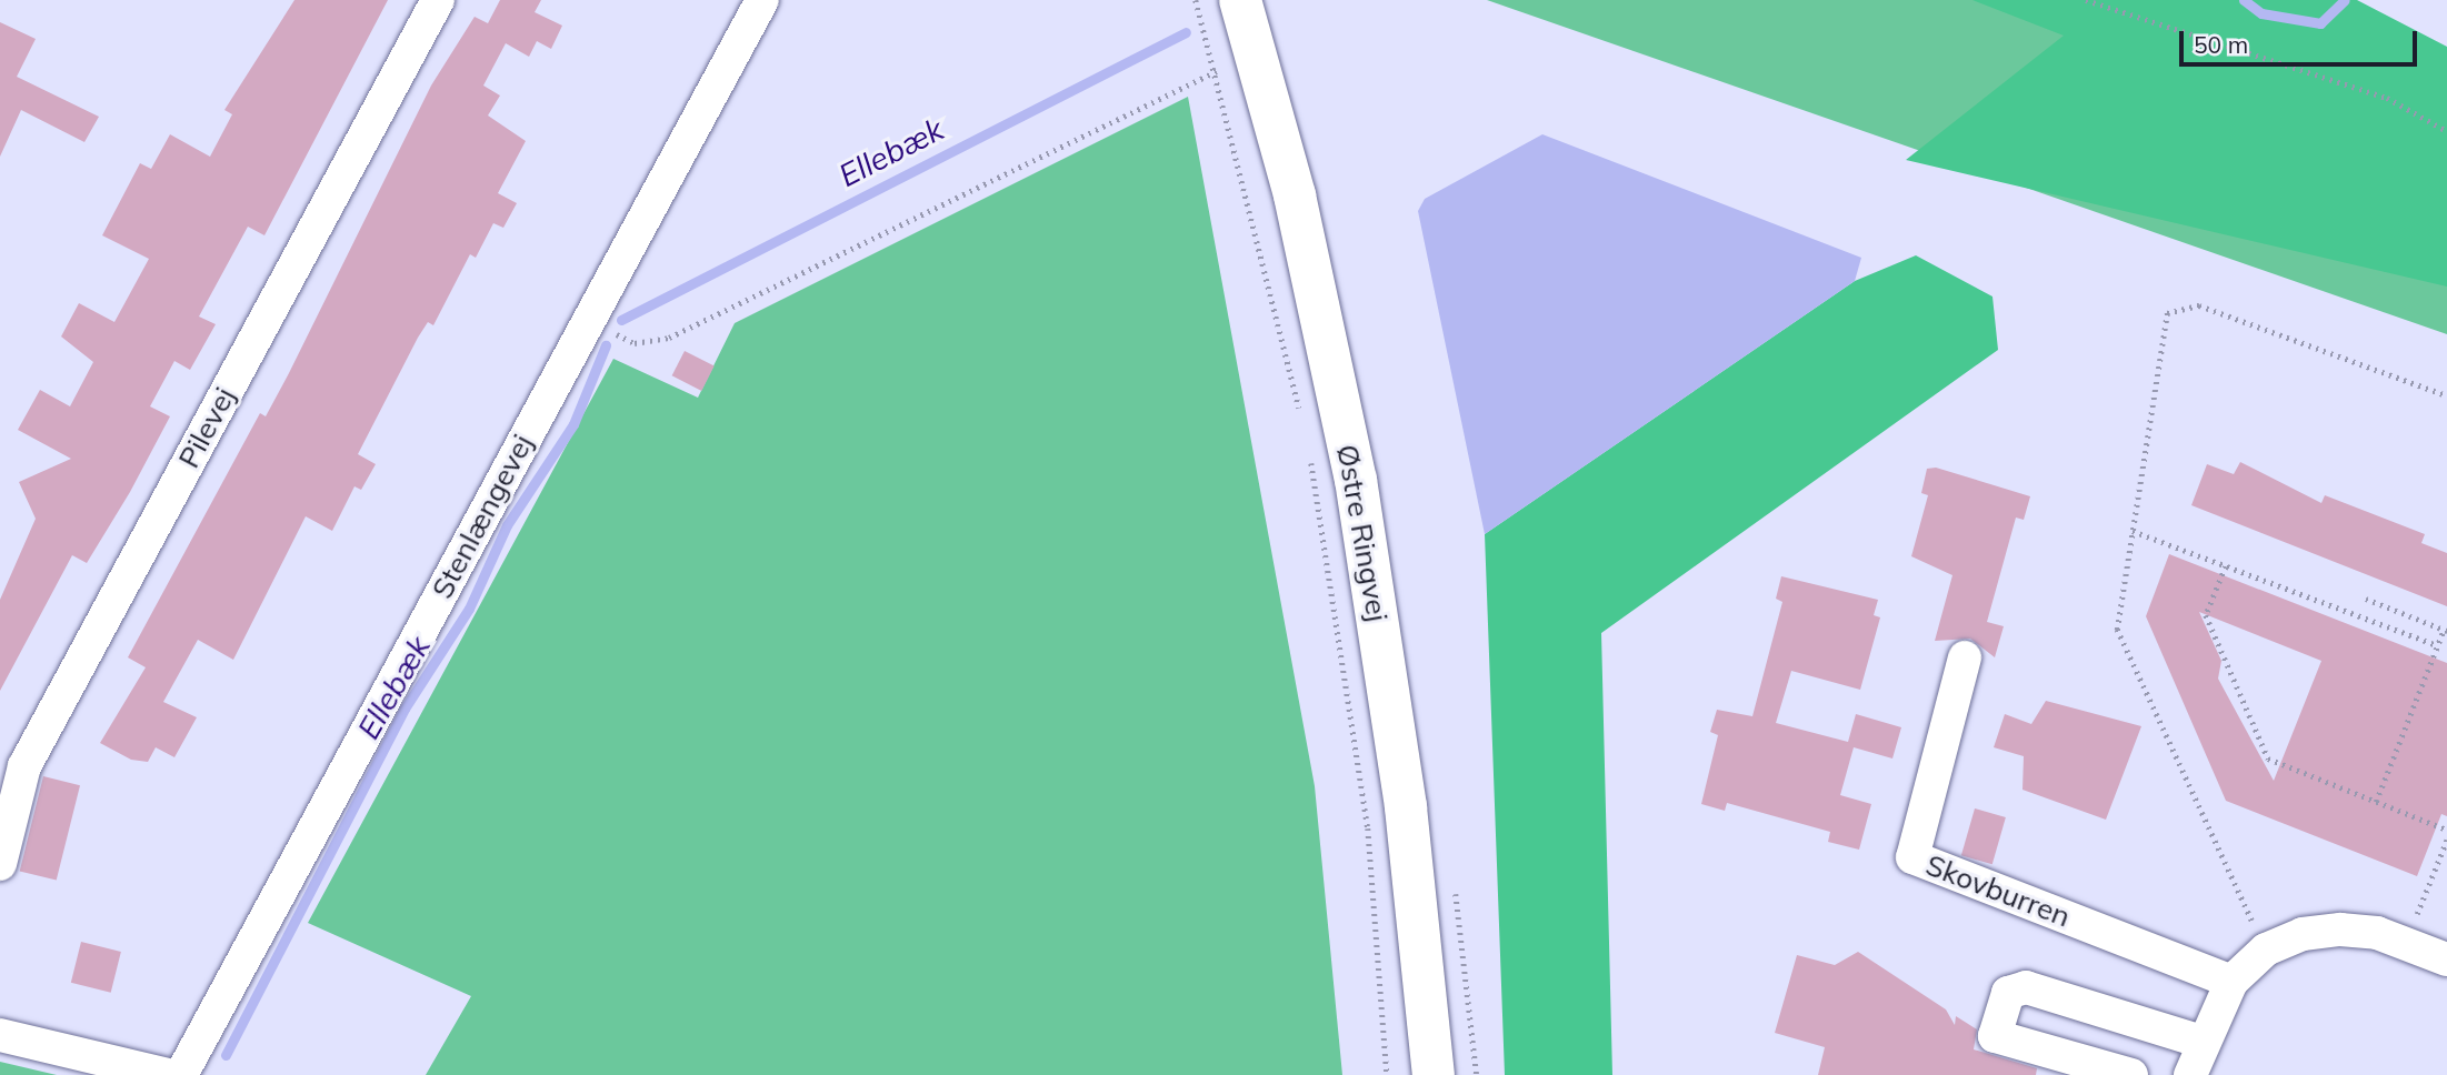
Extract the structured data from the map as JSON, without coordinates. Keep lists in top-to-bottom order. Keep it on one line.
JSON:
{"streets":{"street":["Pilevej","Stenlængevej","Østre Ringvej","Skovburren"]},"water":["Ellebæk"],"scale_bar":"50 m"}
